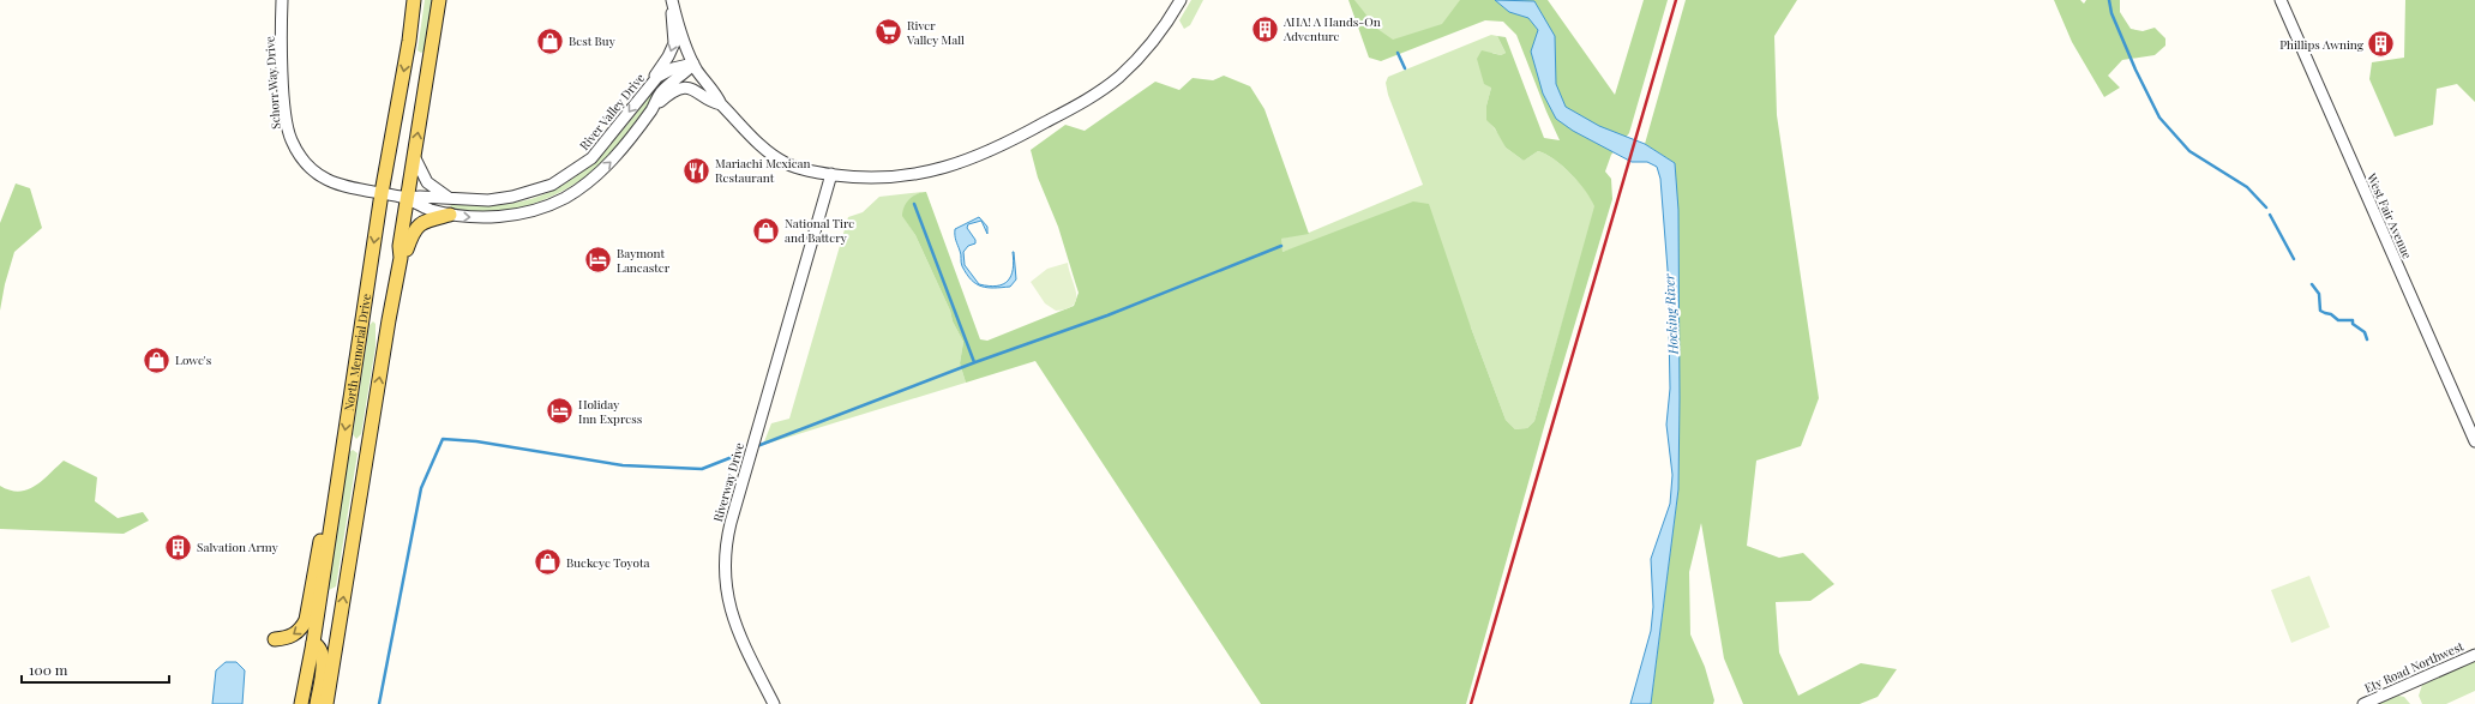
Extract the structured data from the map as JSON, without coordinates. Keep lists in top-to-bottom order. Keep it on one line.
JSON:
{"streets":{"main road":["North Memorial Drive"],"street":["Schorr Way Drive","River Valley Drive","West Fair Avenue","Riverway Drive","Ety Road Northwest"]},"crossings":[["Schorr Way Drive","River Valley Drive"],["Schorr Way Drive","North Memorial Drive"]],"water":["Hocking River"],"places":{"building":["AHA! A Hands-On Adventure","Phillips Awning","Salvation Army"],"supermarket":["River Valley Mall"],"shop":["Best Buy","National Tire and Battery","Lowe's","Buckeye Toyota"],"restaurant":["Mariachi Mexican Restaurant"],"hotel":["Baymont Lancaster","Holiday Inn Express"]},"scale_bar":"100 m"}
